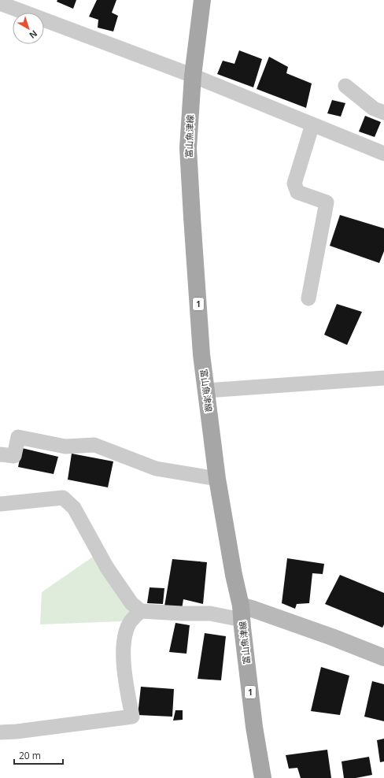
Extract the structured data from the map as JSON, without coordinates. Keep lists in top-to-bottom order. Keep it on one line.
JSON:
{"streets":{"main road":["富山魚津線","1"]},"scale_bar":"20 m","north":"bottom right"}
